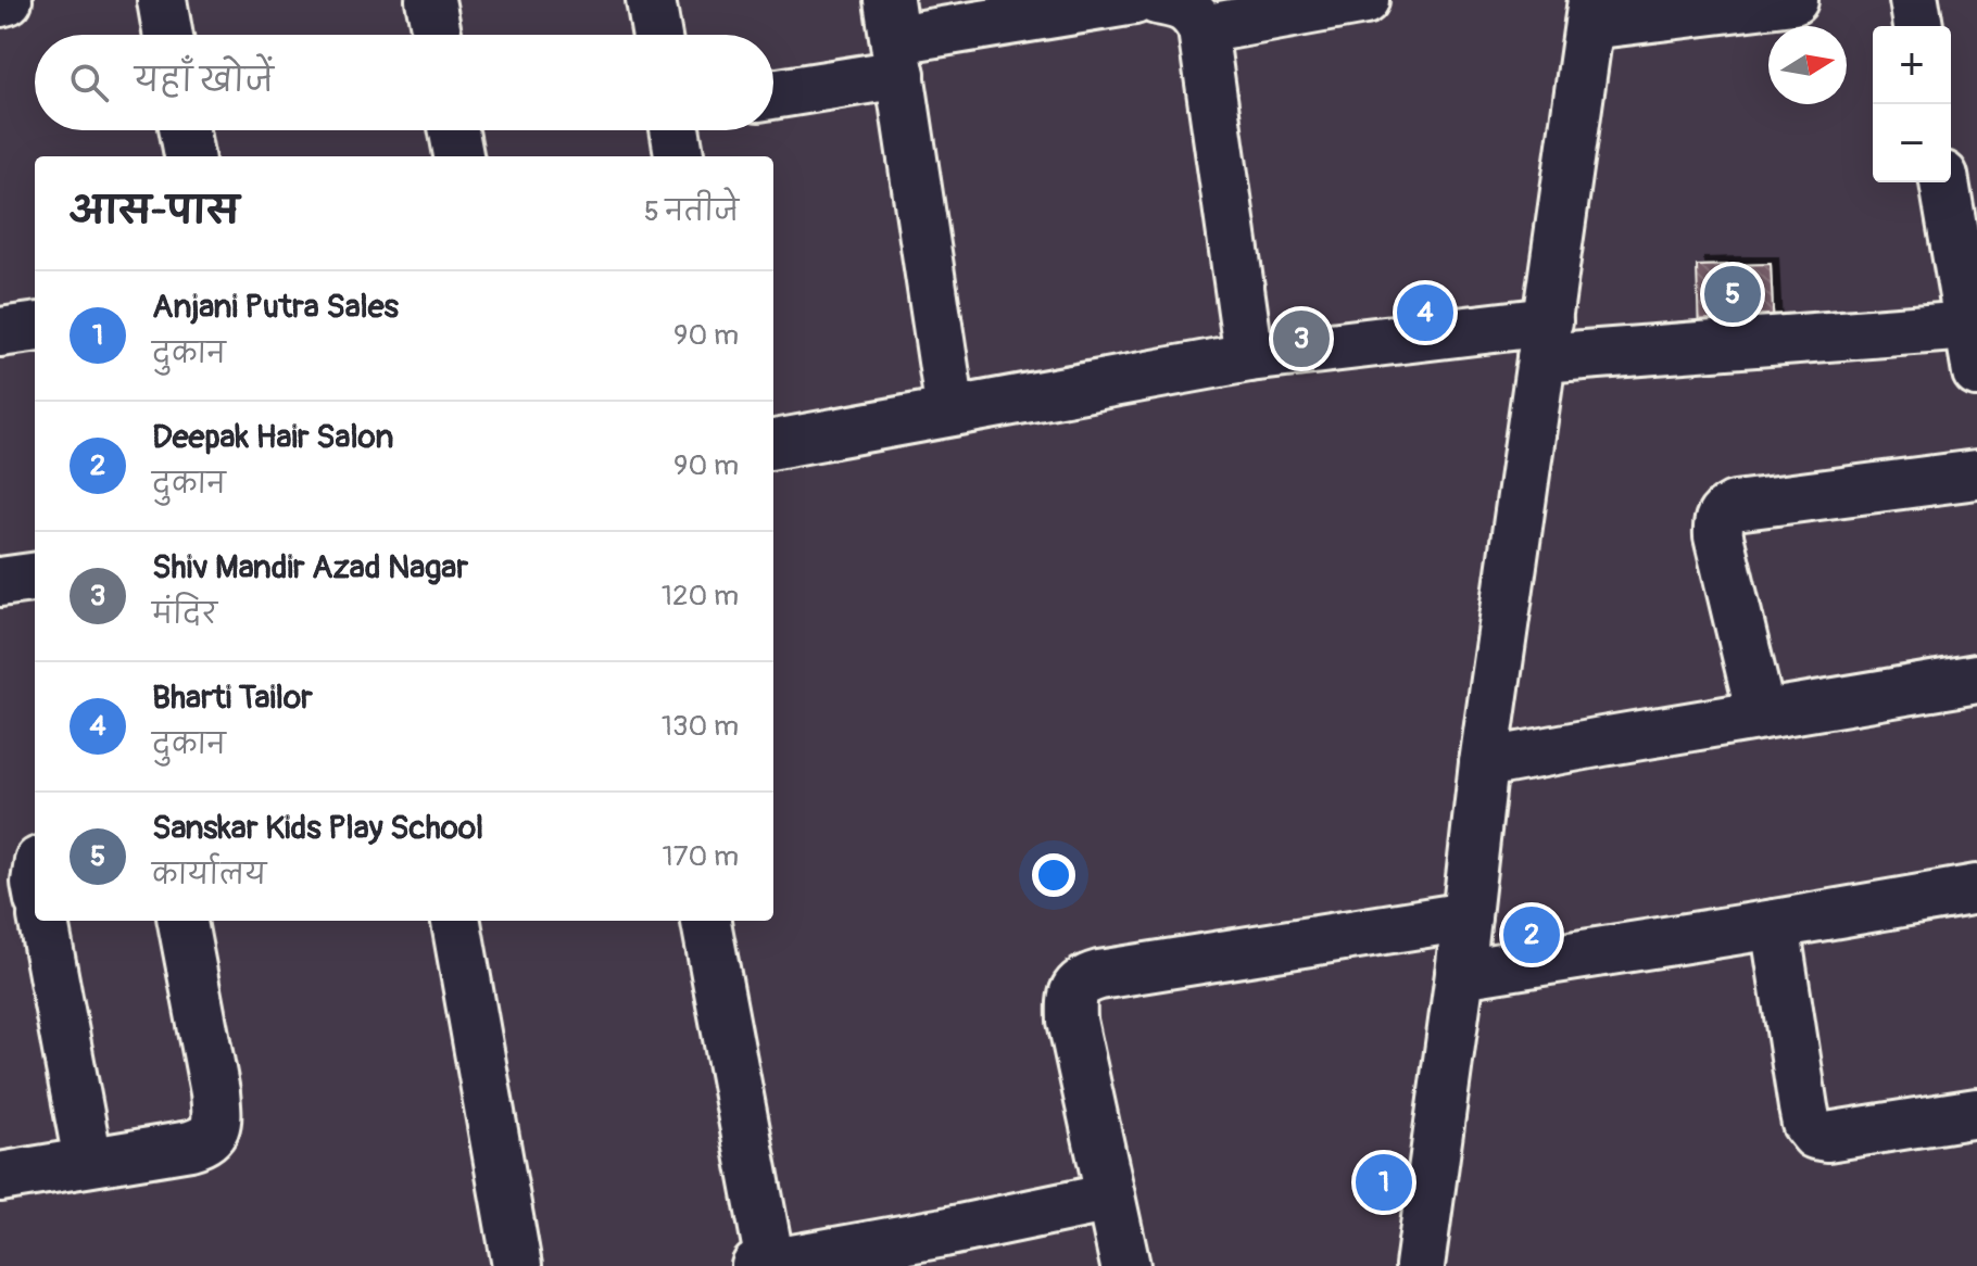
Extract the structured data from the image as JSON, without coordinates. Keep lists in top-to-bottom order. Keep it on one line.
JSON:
{"north":"right","page":{"map_buttons":["+","−"],"search":"यहाँ खोजें","heading":["आस-पास","5 नतीजे"],"pins":["5","4","3","2","1"],"list":[{"mark":"1","name":"Anjani Putra Sales","note":"दुकान","value":"90 m"},{"mark":"2","name":"Deepak Hair Salon","note":"दुकान","value":"90 m"},{"mark":"3","name":"Shiv Mandir Azad Nagar","note":"मंदिर","value":"120 m"},{"mark":"4","name":"Bharti Tailor","note":"दुकान","value":"130 m"},{"mark":"5","name":"Sanskar Kids Play School","note":"कार्यालय","value":"170 m"}]}}
